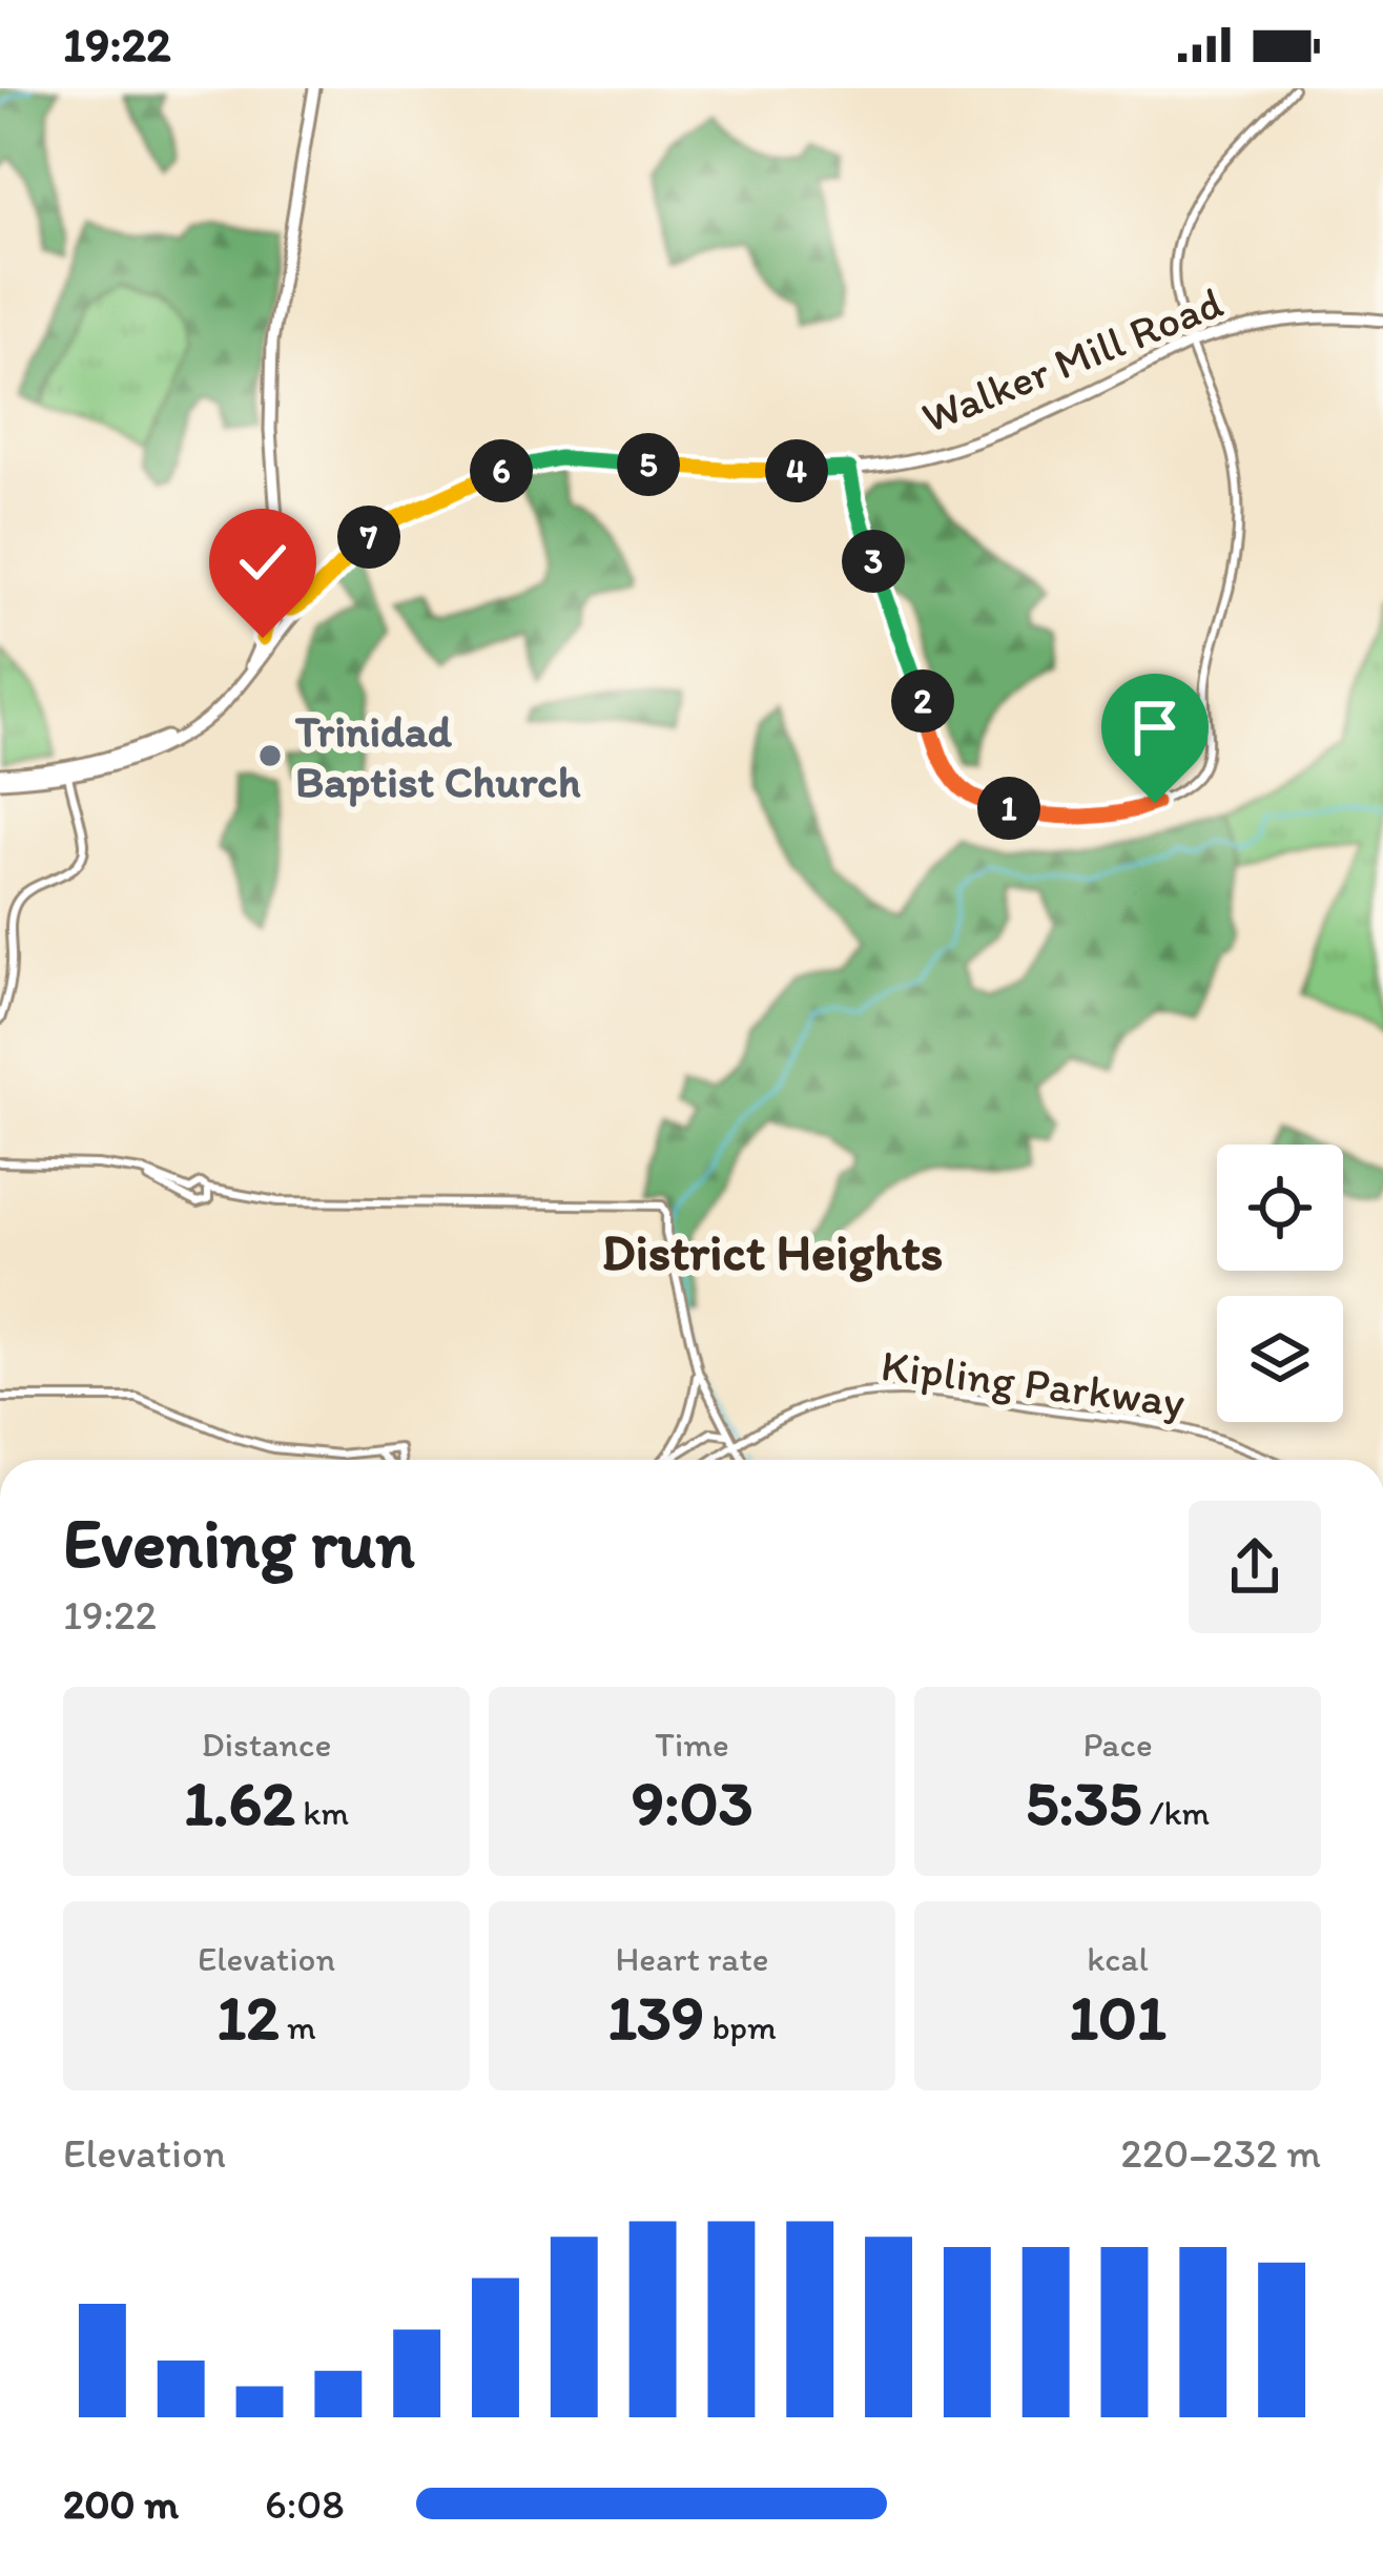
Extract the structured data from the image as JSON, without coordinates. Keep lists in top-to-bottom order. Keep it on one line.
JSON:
{"streets":{"main road":["Walker Mill Road"],"street":["Kipling Parkway"]},"districts":["District Heights"],"places":["Trinidad Baptist Church"],"page":{"status":"19:22","pins":["5","4","6","7","3","2","1"],"heading":["Evening run","19:22"],"stats":[["Distance","1.62 km"],["Time","9:03"],["Pace","5:35 /km"],["Elevation","12 m"],["Heart rate","139 bpm"],["kcal","101"]],"chart":["Elevation","220–232 m"],"list":[{"name":"200 m","note":"6:08"}]}}
